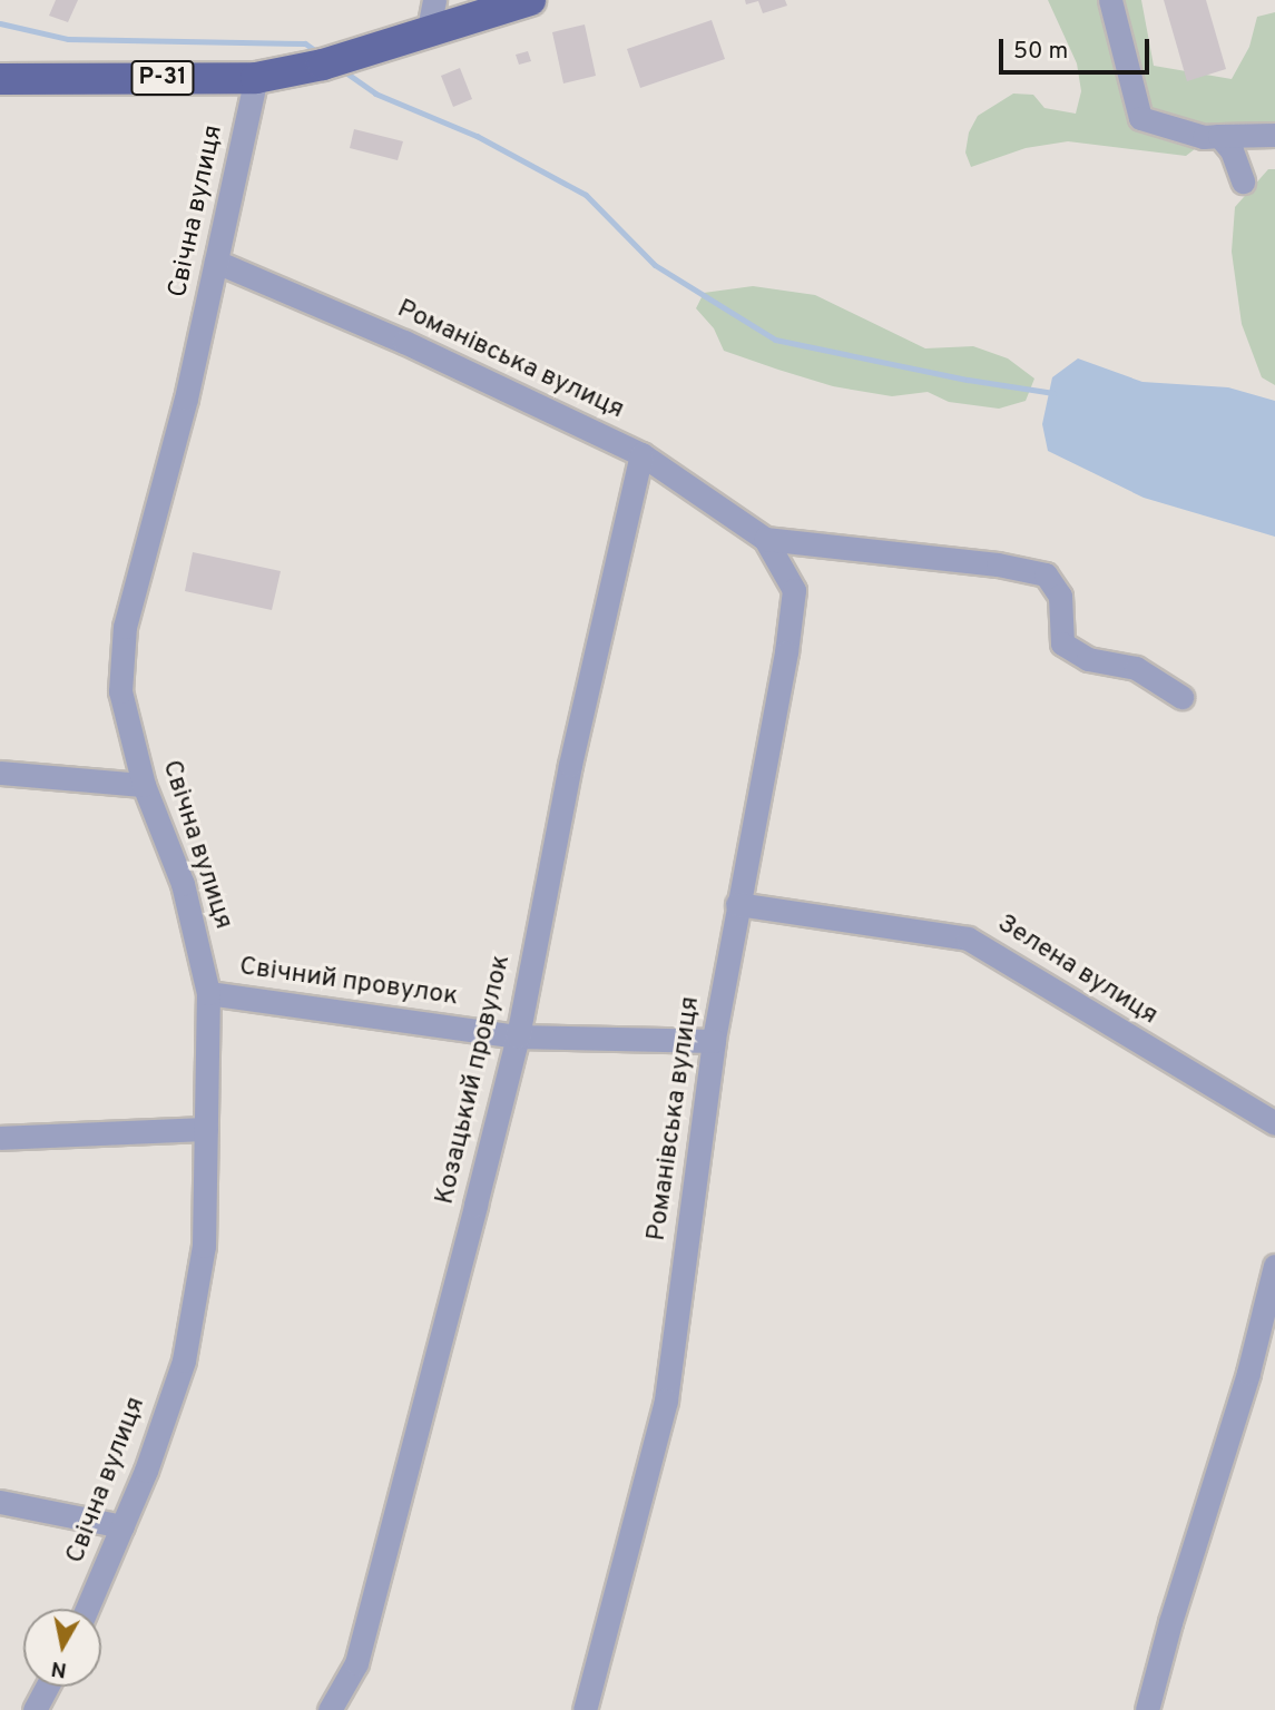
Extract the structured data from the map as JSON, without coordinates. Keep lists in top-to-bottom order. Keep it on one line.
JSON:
{"streets":{"main road":["Р-31"],"street":["Свічна вулиця","Романівська вулиця","Зелена вулиця","Свічний провулок","Козацький провулок"]},"crossings":[["Р-31","Свічна вулиця"],["Свічна вулиця","Романівська вулиця"],["Свічна вулиця","Свічний провулок"],["Романівська вулиця","Зелена вулиця"],["Романівська вулиця","Свічний провулок"],["Романівська вулиця","Козацький провулок"],["Свічний провулок","Козацький провулок"]],"scale_bar":"50 m","north":"bottom"}
